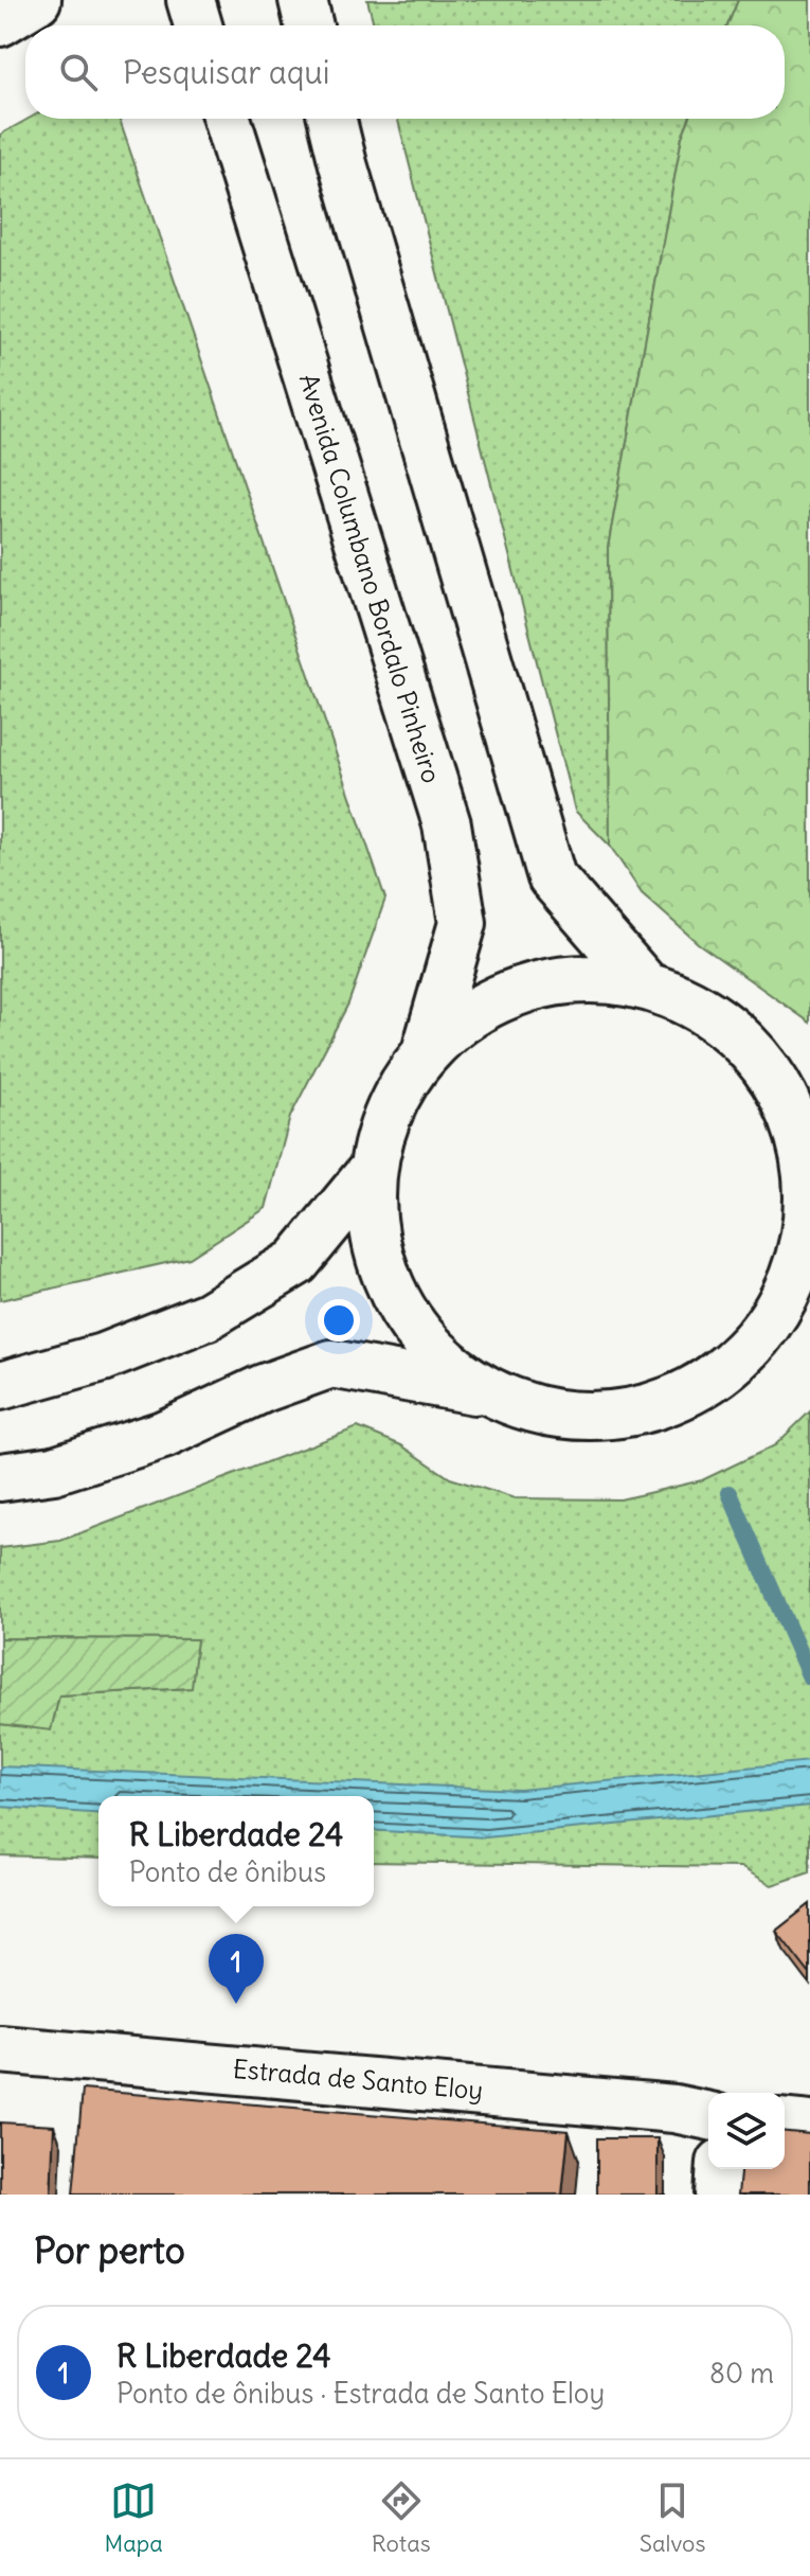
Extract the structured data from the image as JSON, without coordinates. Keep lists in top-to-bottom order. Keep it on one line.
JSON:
{"streets":{"main road":["Avenida Columbano Bordalo Pinheiro","Estrada de Santo Eloy"]},"page":{"search":"Pesquisar aqui","popup":["R Liberdade 24","Ponto de ônibus"],"pins":"1","heading":"Por perto","list":[{"mark":"1","name":"R Liberdade 24","note":"Ponto de ônibus · Estrada de Santo Eloy","value":"80 m"}],"nav":["Mapa","Rotas","Salvos"]}}
